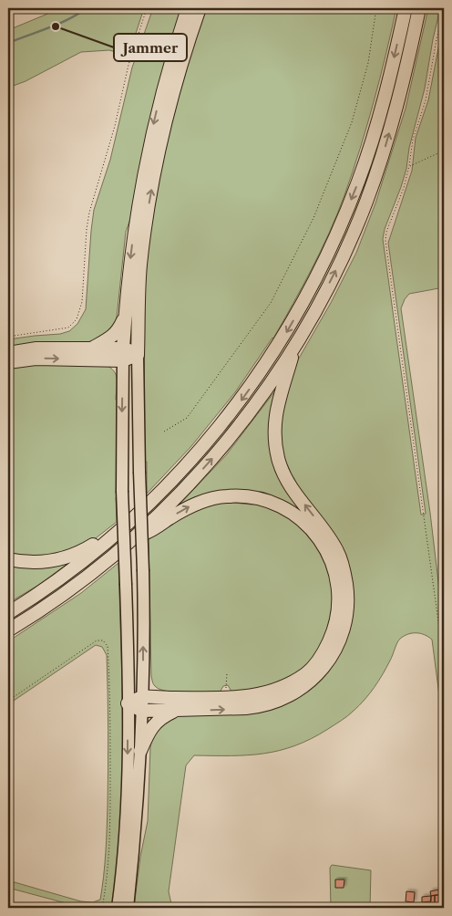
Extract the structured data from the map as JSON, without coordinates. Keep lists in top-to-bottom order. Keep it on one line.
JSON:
{"places":["Jammer"]}
